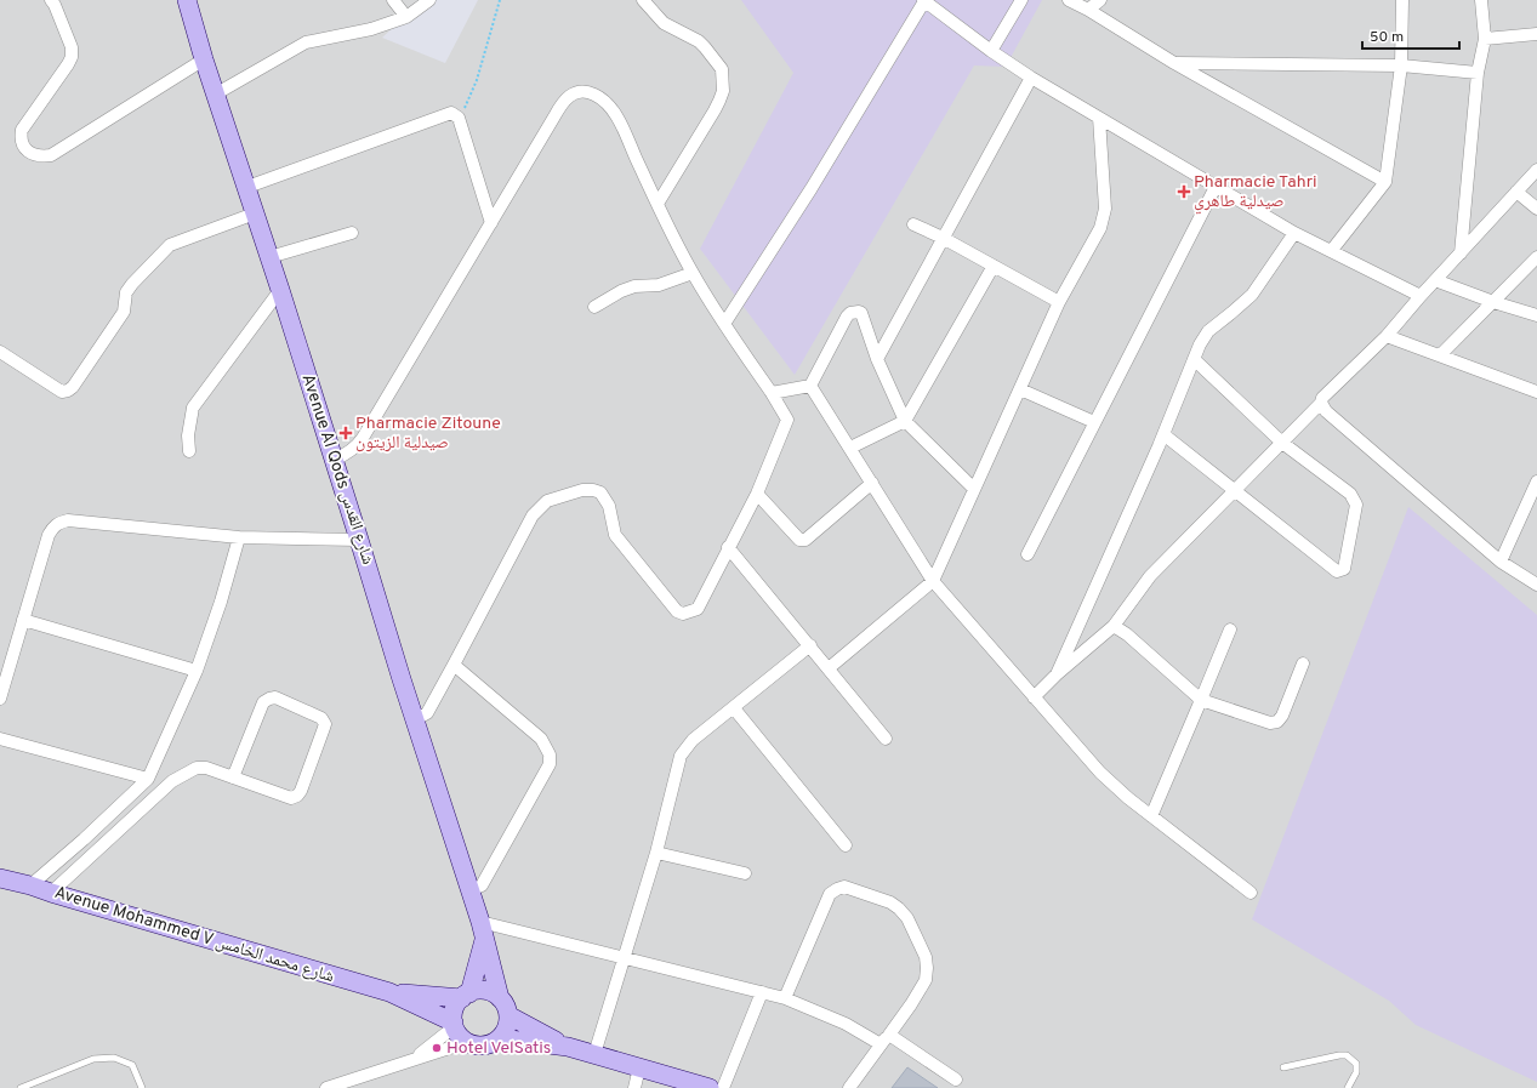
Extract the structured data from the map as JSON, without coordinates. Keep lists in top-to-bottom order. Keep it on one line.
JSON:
{"streets":{"street":["Avenue Al Qods شارع القدس","Avenue Mohammed V شارع محمد الخامس"]},"crossings":[["Avenue Al Qods شارع القدس","Avenue Mohammed V شارع محمد الخامس"]],"places":{"health":["Pharmacie Tahri صيدلية طاهري","Pharmacie Zitoune صيدلية الزيتون"],"other":["Hotel VelSatis"]},"scale_bar":"50 m"}
